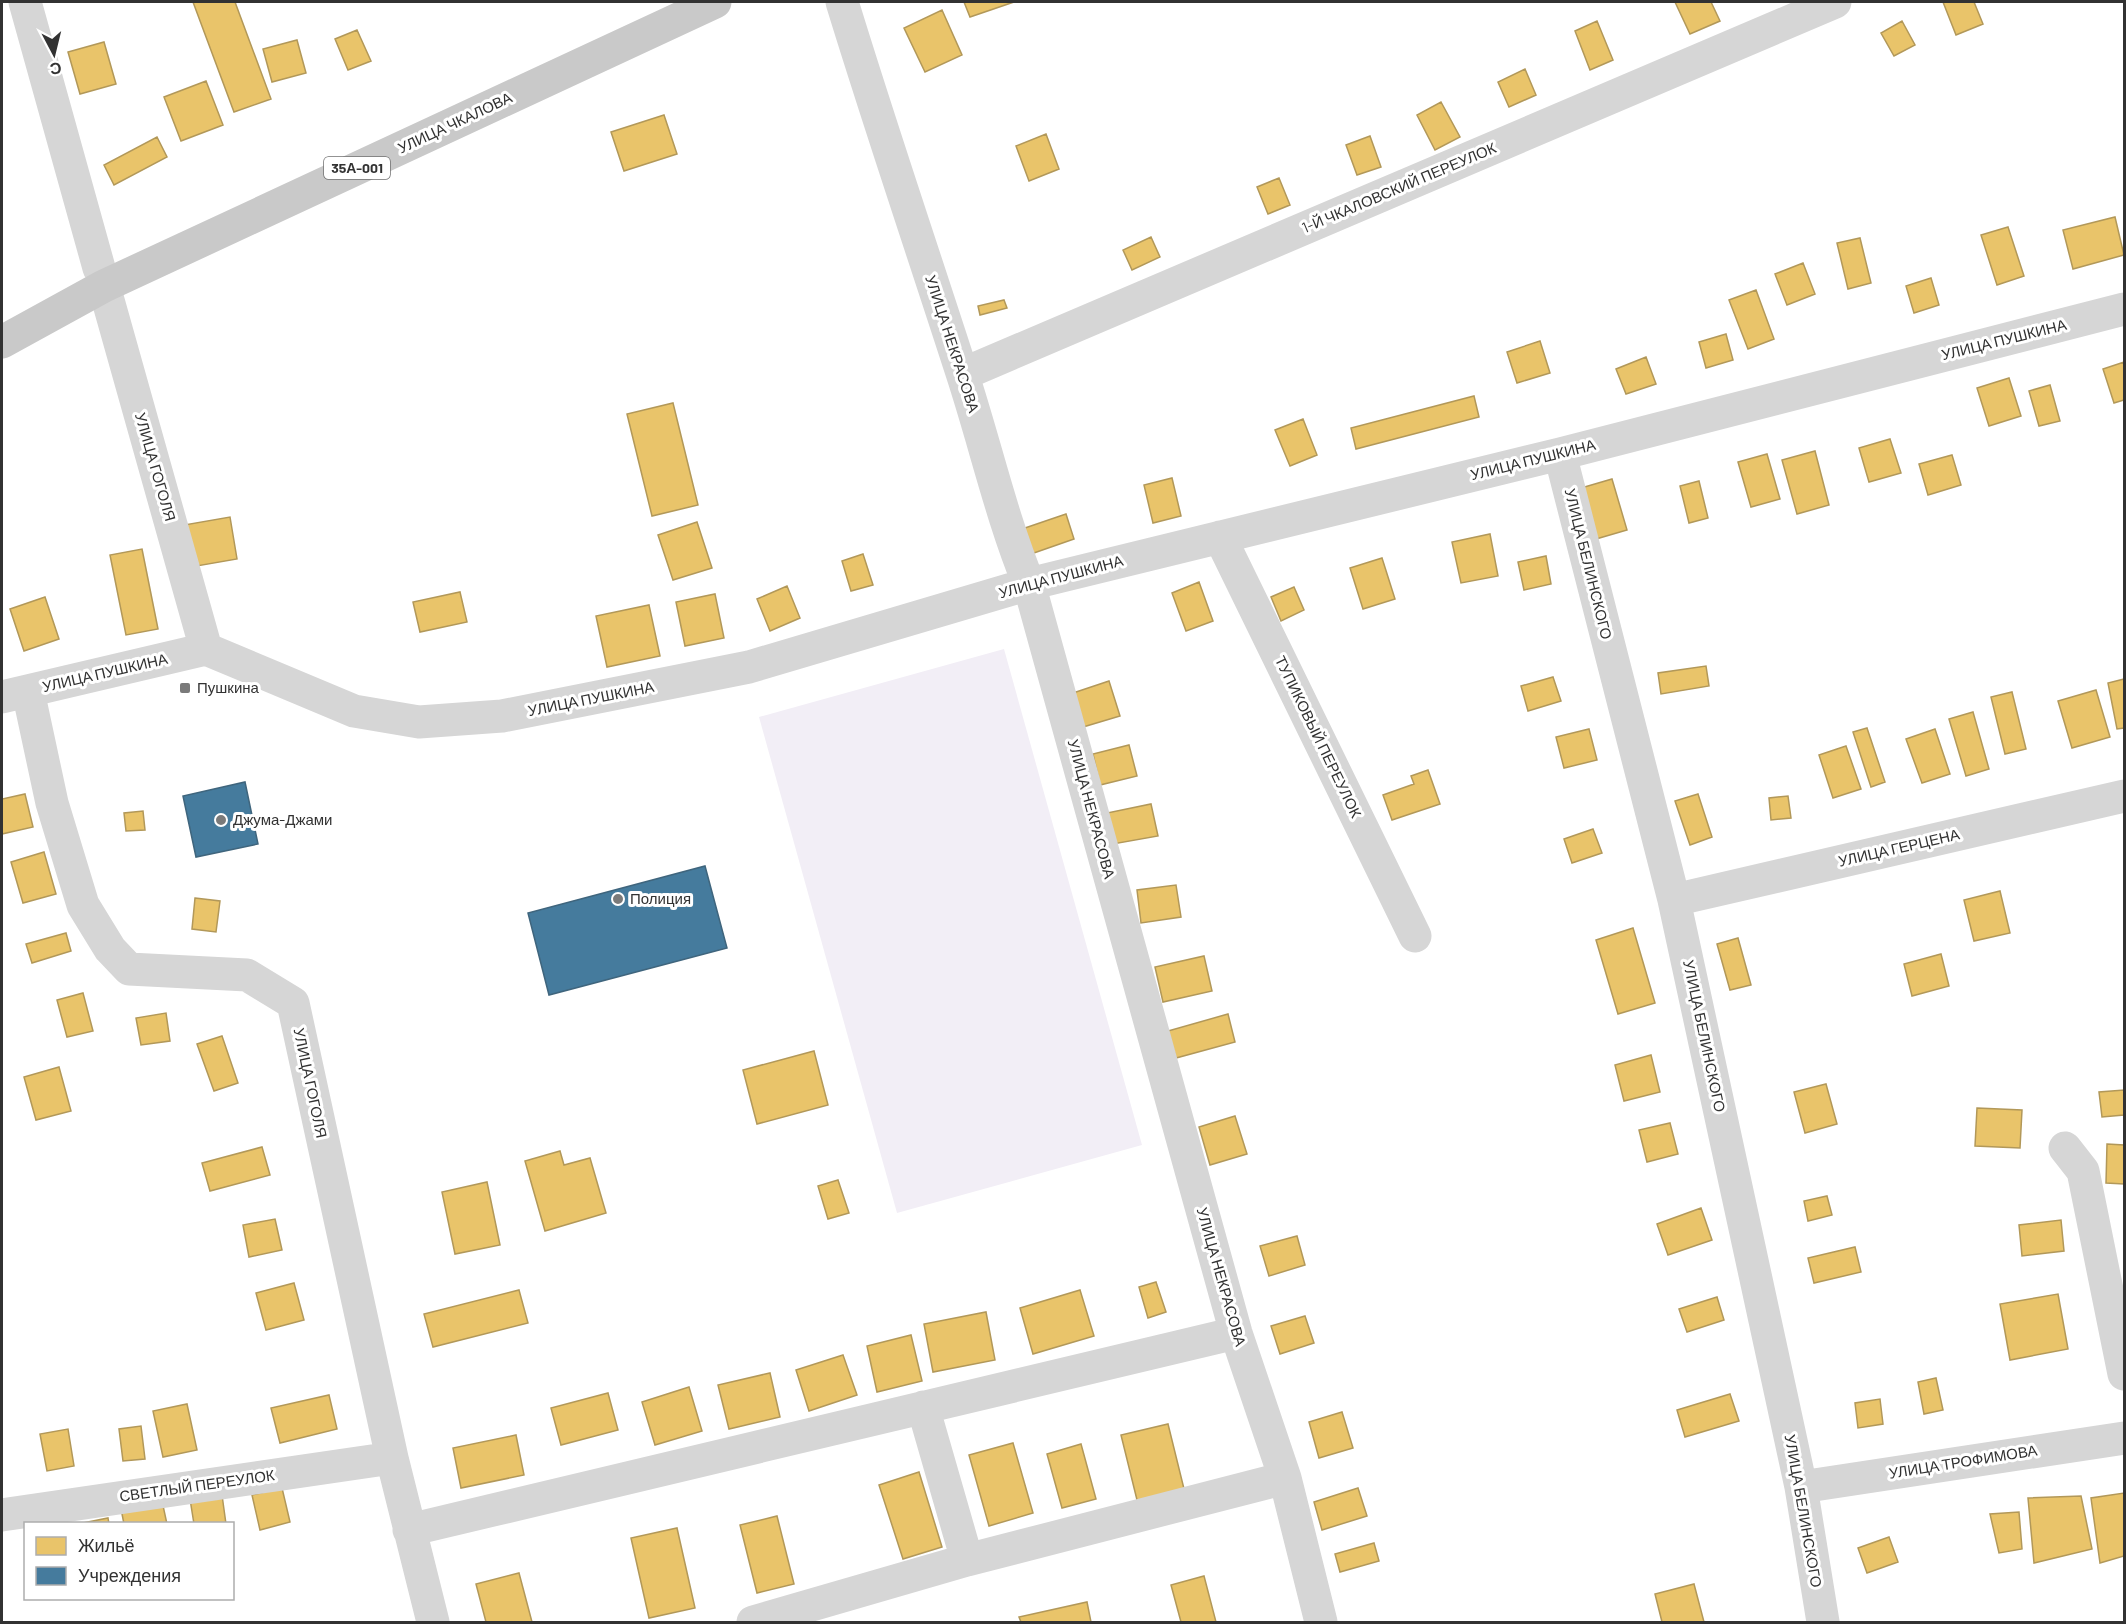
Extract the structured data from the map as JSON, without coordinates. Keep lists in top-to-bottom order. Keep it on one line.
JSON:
{"streets":{"main road":["УЛИЦА ЧКАЛОВА","35А-001"],"street":["1-Й ЧКАЛОВСКИЙ ПЕРЕУЛОК","УЛИЦА ПУШКИНА","УЛИЦА НЕКРАСОВА","УЛИЦА ГОГОЛЯ","УЛИЦА БЕЛИНСКОГО","ТУПИКОВЫЙ ПЕРЕУЛОК","УЛИЦА ГЕРЦЕНА","УЛИЦА ТРОФИМОВА","СВЕТЛЫЙ ПЕРЕУЛОК"]},"crossings":[["УЛИЦА ЧКАЛОВА","УЛИЦА ГОГОЛЯ"],["1-Й ЧКАЛОВСКИЙ ПЕРЕУЛОК","УЛИЦА НЕКРАСОВА"],["УЛИЦА ПУШКИНА","УЛИЦА НЕКРАСОВА"],["УЛИЦА ПУШКИНА","УЛИЦА ГОГОЛЯ"],["УЛИЦА ПУШКИНА","УЛИЦА БЕЛИНСКОГО"],["УЛИЦА ПУШКИНА","ТУПИКОВЫЙ ПЕРЕУЛОК"],["УЛИЦА ГОГОЛЯ","СВЕТЛЫЙ ПЕРЕУЛОК"],["УЛИЦА БЕЛИНСКОГО","УЛИЦА ГЕРЦЕНА"],["УЛИЦА БЕЛИНСКОГО","УЛИЦА ТРОФИМОВА"]],"places":{"transit":["Пушкина"],"other":["Джума-Джами","Полиция"]},"legend":["Жильё","Учреждения"],"north":"bottom"}
